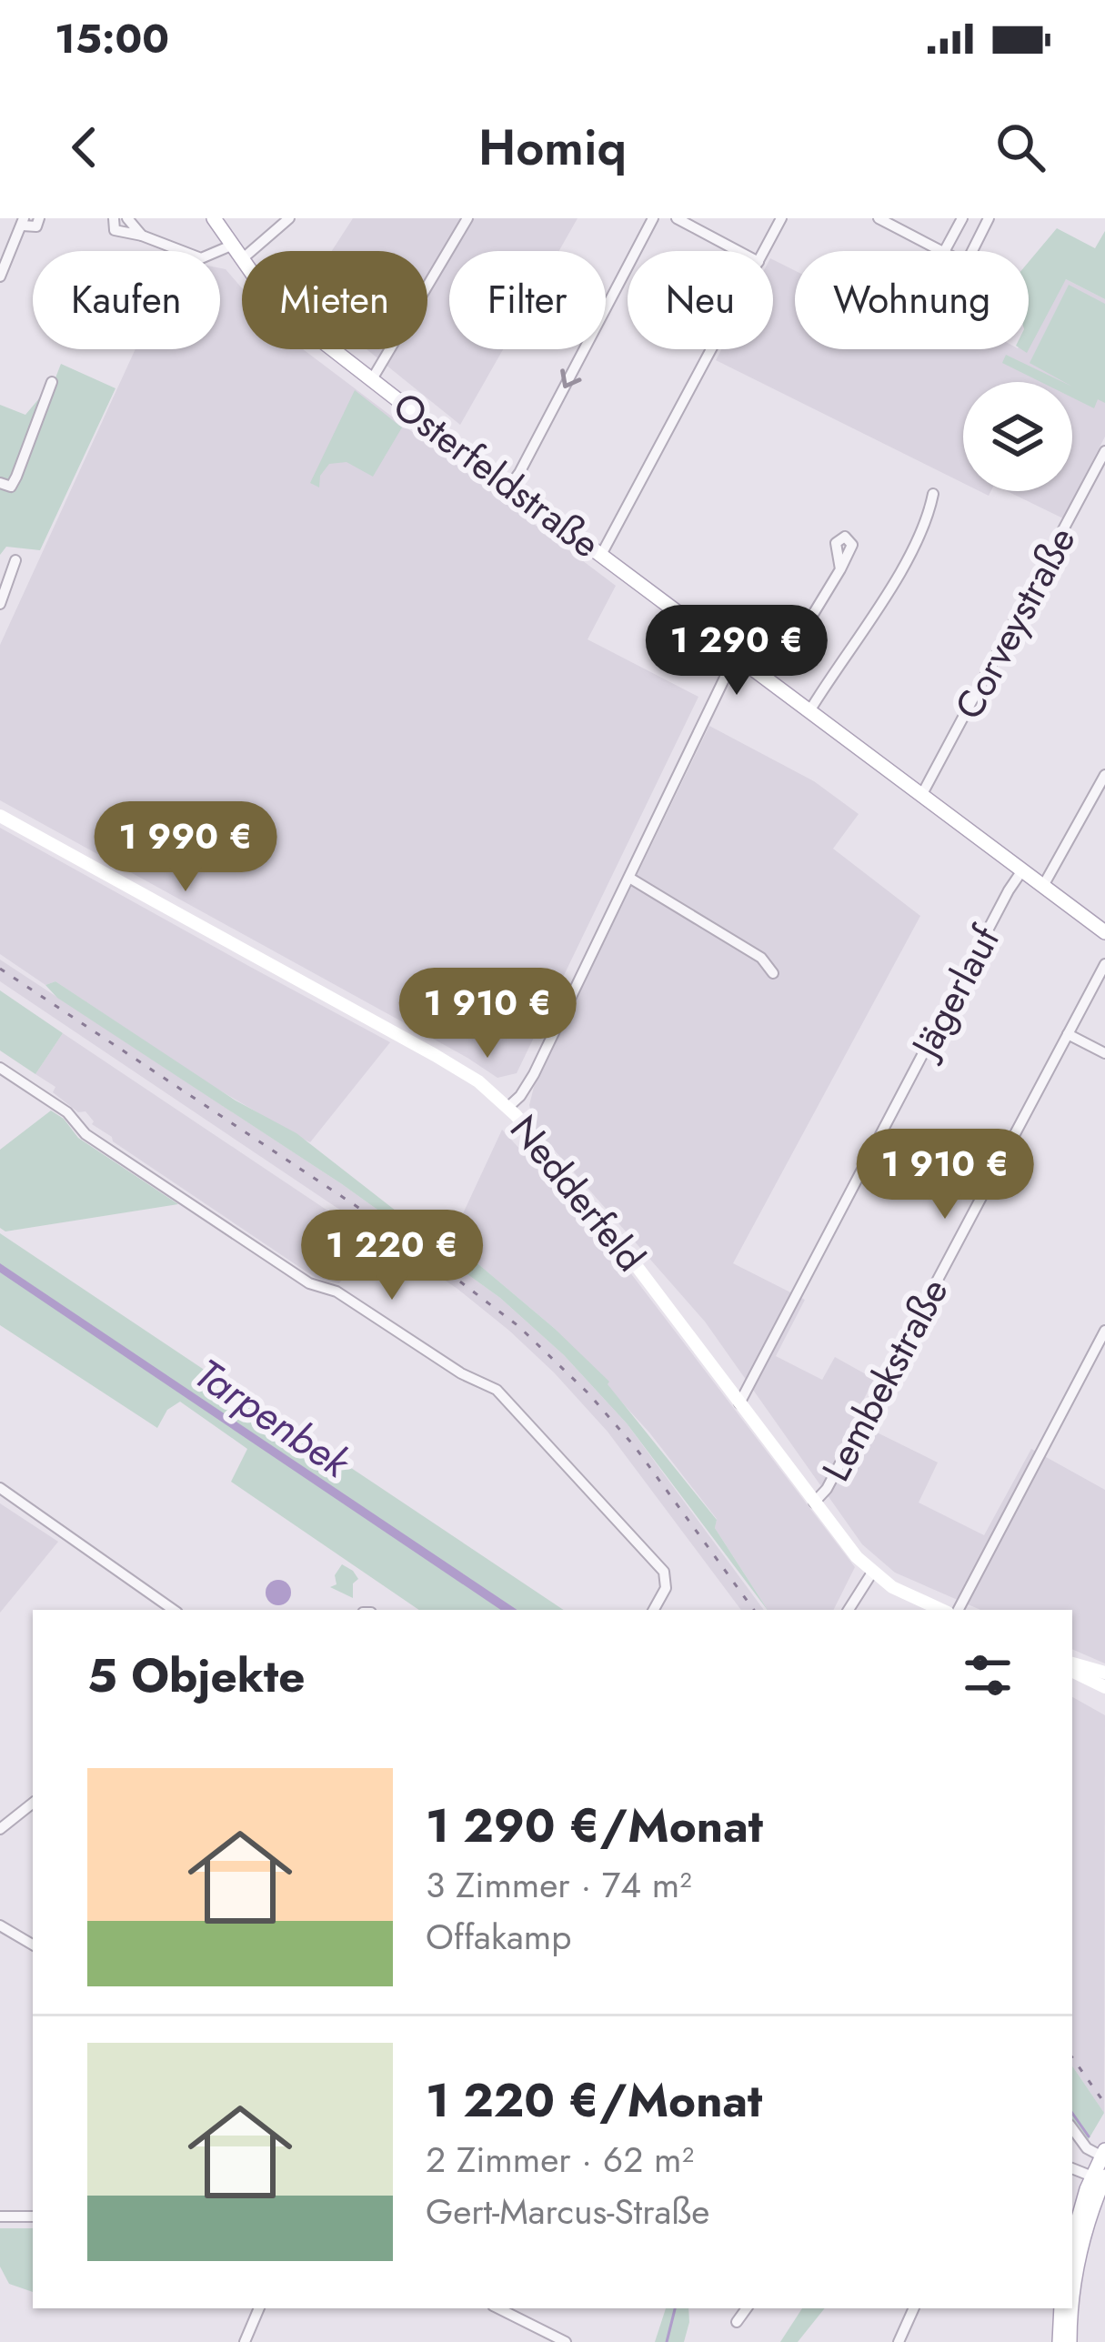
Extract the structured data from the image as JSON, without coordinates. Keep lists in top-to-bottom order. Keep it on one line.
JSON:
{"streets":{"main road":["Osterfeldstraße","Nedderfeld"],"street":["Corveystraße","Jägerlauf","Lembekstraße"]},"crossings":[["Osterfeldstraße","Corveystraße"],["Osterfeldstraße","Jägerlauf"],["Jägerlauf","Nedderfeld"],["Nedderfeld","Lembekstraße"]],"water":["Tarpenbek"],"page":{"status":"15:00","header":"Homiq","chip":["Kaufen","Mieten","Filter","Neu","Wohnung"],"price":["1 290 €","1 990 €","1 910 €","1 910 €","1 220 €"],"heading":"5 Objekte","list":[{"name":"1 290 €/Monat","note":"3 Zimmer · 74 m² · Offakamp"},{"name":"1 220 €/Monat","note":"2 Zimmer · 62 m² · Gert-Marcus-Straße"}]}}
